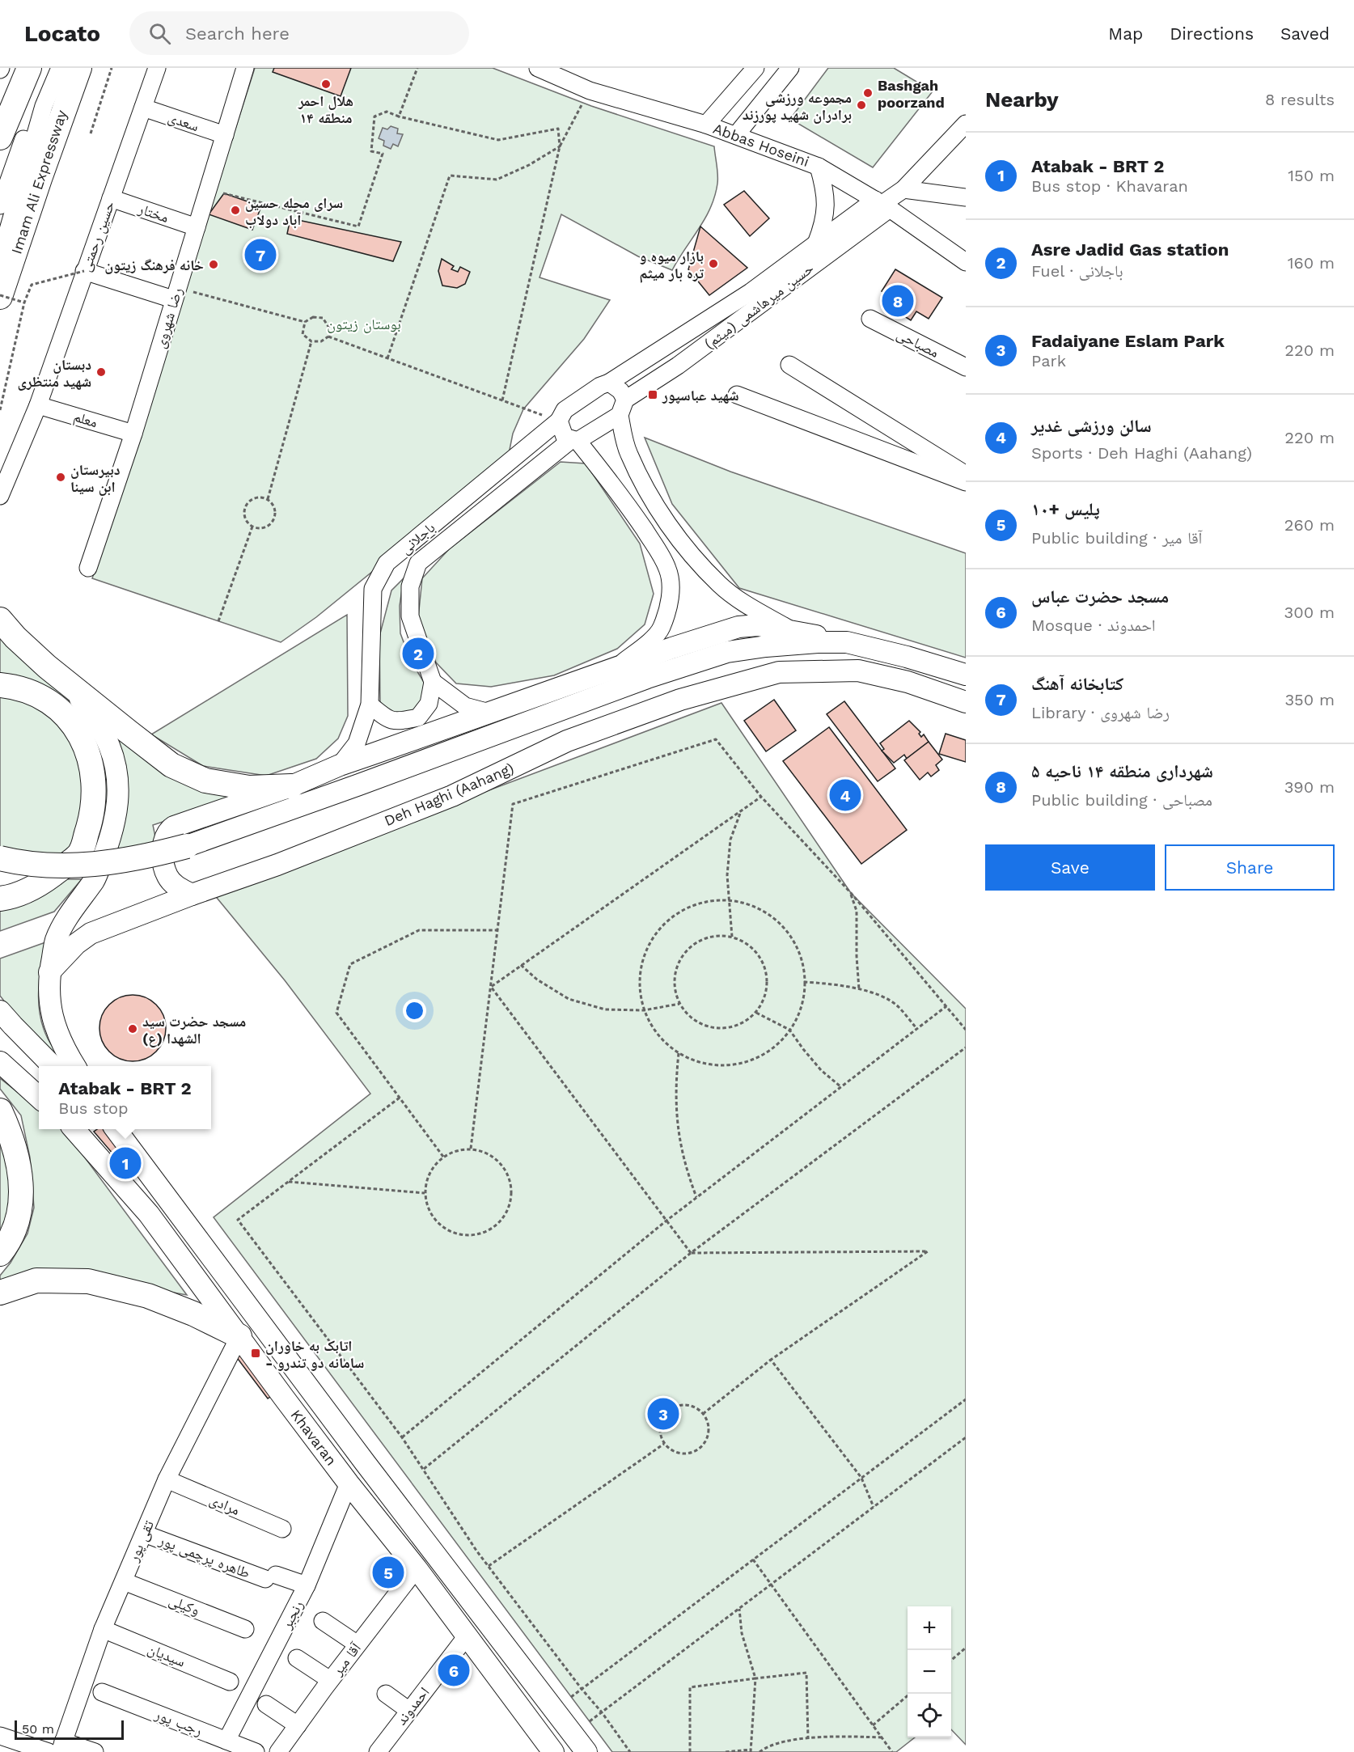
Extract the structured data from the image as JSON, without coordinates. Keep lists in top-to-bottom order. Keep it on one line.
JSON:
{"streets":{"highway":["Imam Ali Expressway"],"main road":["Deh Haghi (Aahang)","Khavaran"],"street":["سعدی","Abbas Hoseini","مختار","حسین رحمتی","حسین میرهاشمی (میثم)","رضا شهروی","مصباحی","معلم","باجلانی","مرادی","تقی پور","طاهره پرچمی پور","وکیلی","رنجبر","سیدیان","آقا میر","احمدوند","رجب پور"]},"crossings":[["سعدی","حسین رحمتی"],["سعدی","رضا شهروی"],["Abbas Hoseini","حسین میرهاشمی (میثم)"],["مختار","حسین رحمتی"],["مختار","رضا شهروی"],["حسین رحمتی","معلم"],["حسین میرهاشمی (میثم)","باجلانی"],["رضا شهروی","معلم"],["Khavaran","تقی پور"],["Khavaran","رنجبر"],["Khavaran","آقا میر"],["Khavaran","احمدوند"],["مرادی","تقی پور"],["تقی پور","طاهره پرچمی پور"],["تقی پور","وکیلی"],["تقی پور","سیدیان"],["طاهره پرچمی پور","رنجبر"],["رنجبر","رجب پور"]],"parks":["بوستان زیتون"],"places":{"other":["هلال احمر منطقه ۱۴","Bashgah poorzand","مجموعه ورزشی برادران شهید پورزند","سرای محله حسین آباد دولاب","بازار میوه و تره بار میثم","خانه فرهنگ زيتون","دبستان شهید منتظری","دبیرستان ابن سینا","مسجد حضرت سید الشهدا (ع)"],"transit":["شهید عباسپور","اتابک به خاوران - سامانه دو تندرو"]},"scale_bar":"50 m","page":{"header":"Locato","search":"Search here","nav":["Map","Directions","Saved"],"heading":["Nearby","8 results"],"list":[{"mark":"1","name":"Atabak - BRT 2","note":"Bus stop · Khavaran","value":"150 m"},{"mark":"2","name":"Asre Jadid Gas station","note":"Fuel · باجلانی","value":"160 m"},{"mark":"3","name":"Fadaiyane Eslam Park","note":"Park","value":"220 m"},{"mark":"4","name":"سالن ورزشی غدیر","note":"Sports · Deh Haghi (Aahang)","value":"220 m"},{"mark":"5","name":"پلیس +۱۰","note":"Public building · آقا میر","value":"260 m"},{"mark":"6","name":"مسجد حضرت عباس","note":"Mosque · احمدوند","value":"300 m"},{"mark":"7","name":"کتابخانه آهنگ","note":"Library · رضا شهروی","value":"350 m"},{"mark":"8","name":"شهرداری منطقه ۱۴ ناحیه ۵","note":"Public building · مصباحی","value":"390 m"}],"pins":["7","8","2","4","1","3","5","6"],"buttons":["Save","Share"],"popup":["Atabak - BRT 2","Bus stop"],"map_buttons":["+","−"],"scale":"50 m"}}
